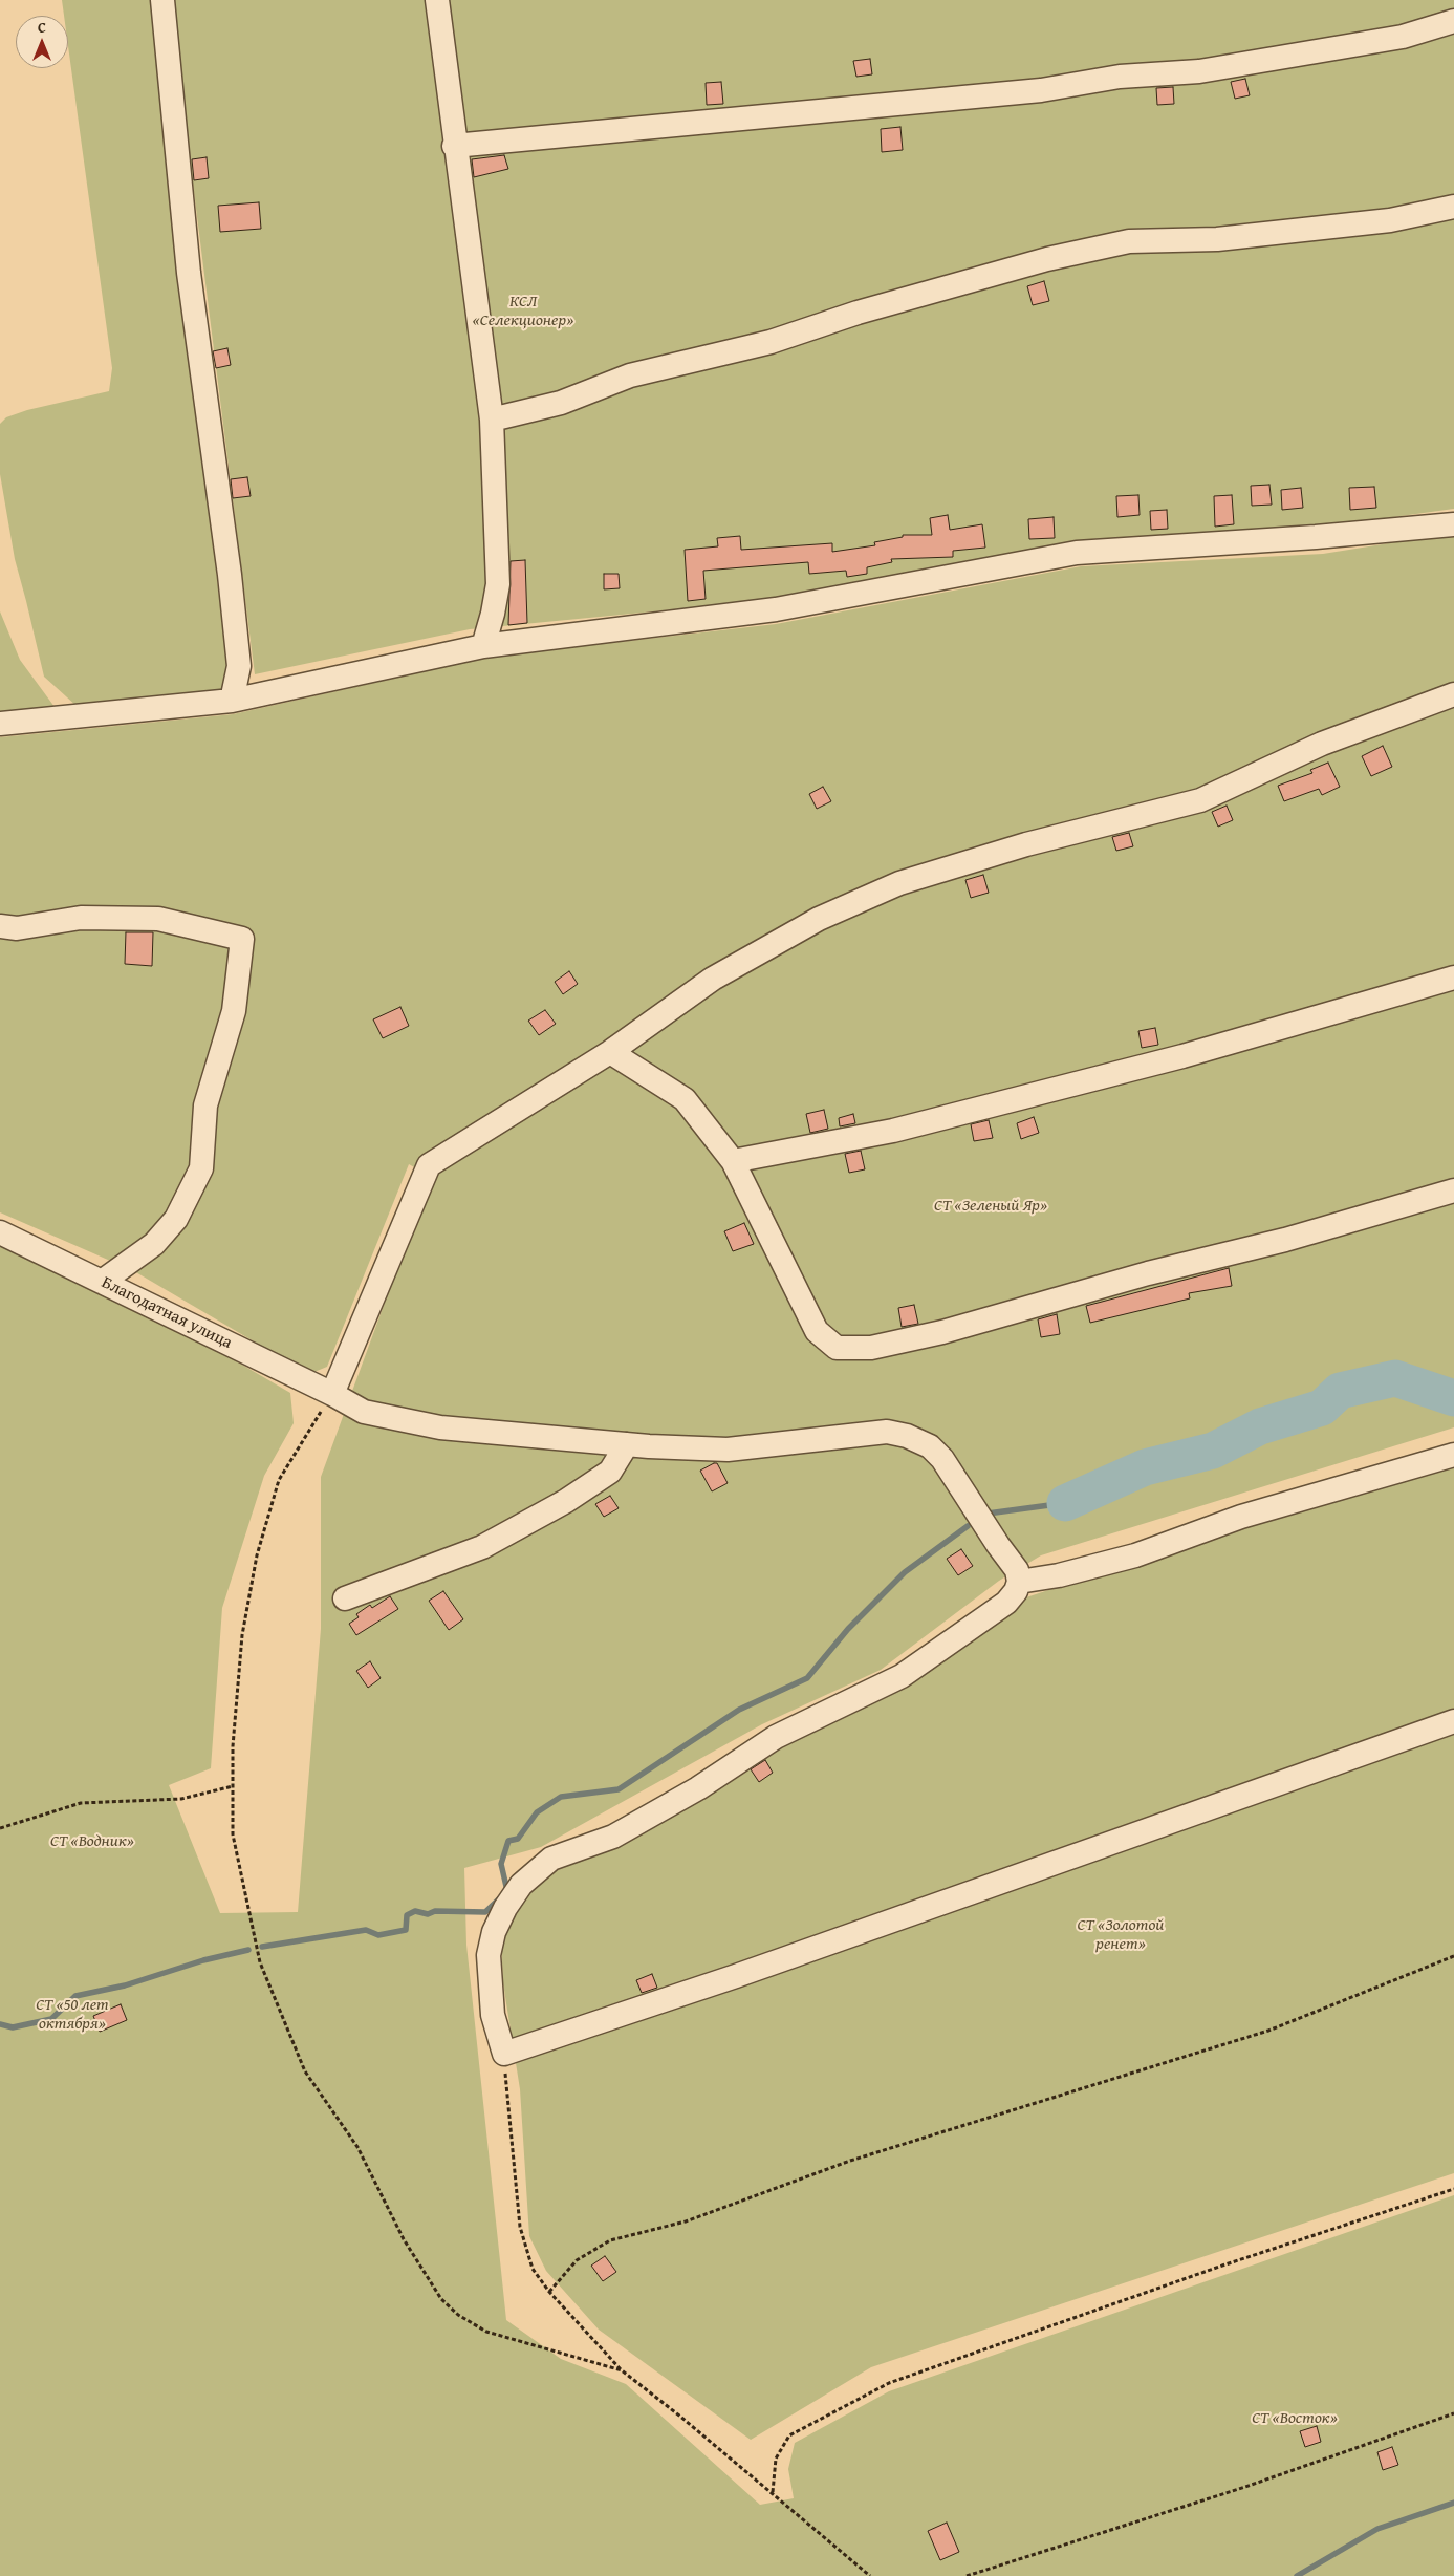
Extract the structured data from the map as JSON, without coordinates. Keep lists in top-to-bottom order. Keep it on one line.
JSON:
{"streets":{"street":["Благодатная улица"]},"parks":["КСЛ «Селекционер»","СТ «Зеленый Яр»","СТ «Водник»","СТ «Золотой ренет»","СТ «50 лет октября»","СТ «Восток»"],"north":"top"}
